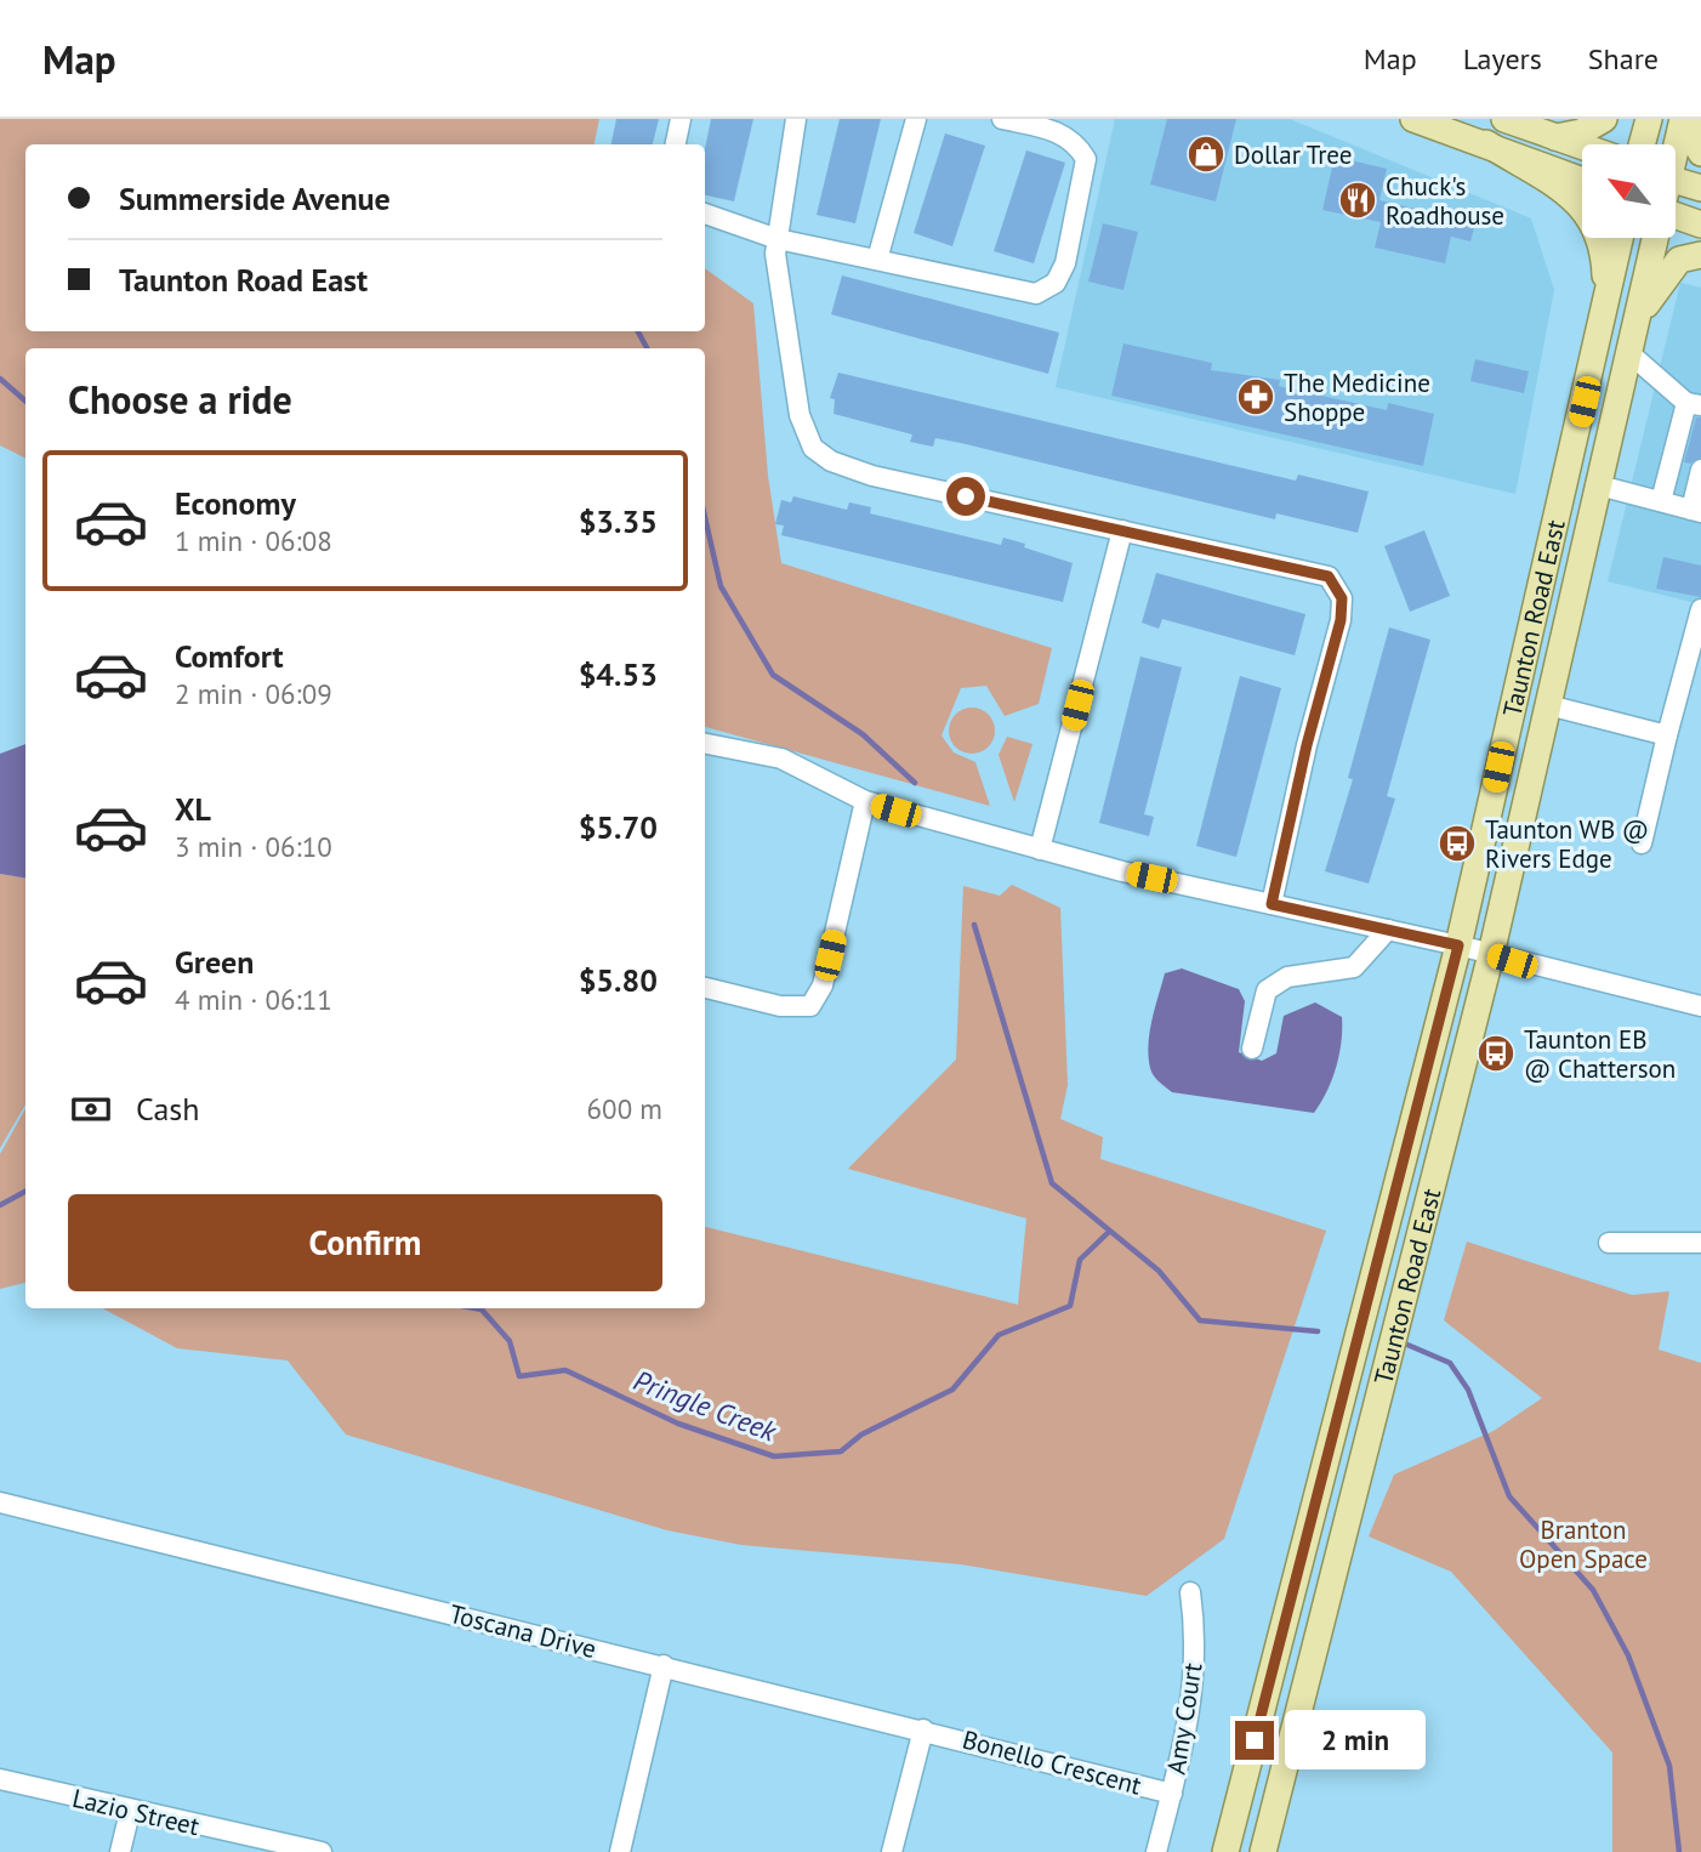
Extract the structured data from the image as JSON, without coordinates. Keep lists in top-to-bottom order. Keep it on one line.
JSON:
{"streets":{"main road":["Taunton Road East"],"street":["Toscana Drive","Amy Court","Bonello Crescent","Lazio Street"]},"crossings":[["Toscana Drive","Bonello Crescent"],["Amy Court","Bonello Crescent"]],"water":["Pringle Creek"],"parks":["Branton Open Space"],"places":{"shop":["Dollar Tree"],"restaurant":["Chuck's Roadhouse"],"pharmacy":["The Medicine Shoppe"],"bus stop":["Taunton WB @ Rivers Edge","Taunton EB @ Chatterson"]},"north":"top left","page":{"header":"Map","nav":["Map","Layers","Share"],"banner":["Summerside Avenue","Taunton Road East"],"heading":"Choose a ride","list":[{"name":"Economy","note":"1 min · 06:08","value":"$3.35"},{"name":"Comfort","note":"2 min · 06:09","value":"$4.53"},{"name":"XL","note":"3 min · 06:10","value":"$5.70"},{"name":"Green","note":"4 min · 06:11","value":"$5.80"}],"pay":["Cash","600 m"],"buttons":"Confirm","bubble":"2 min"}}
